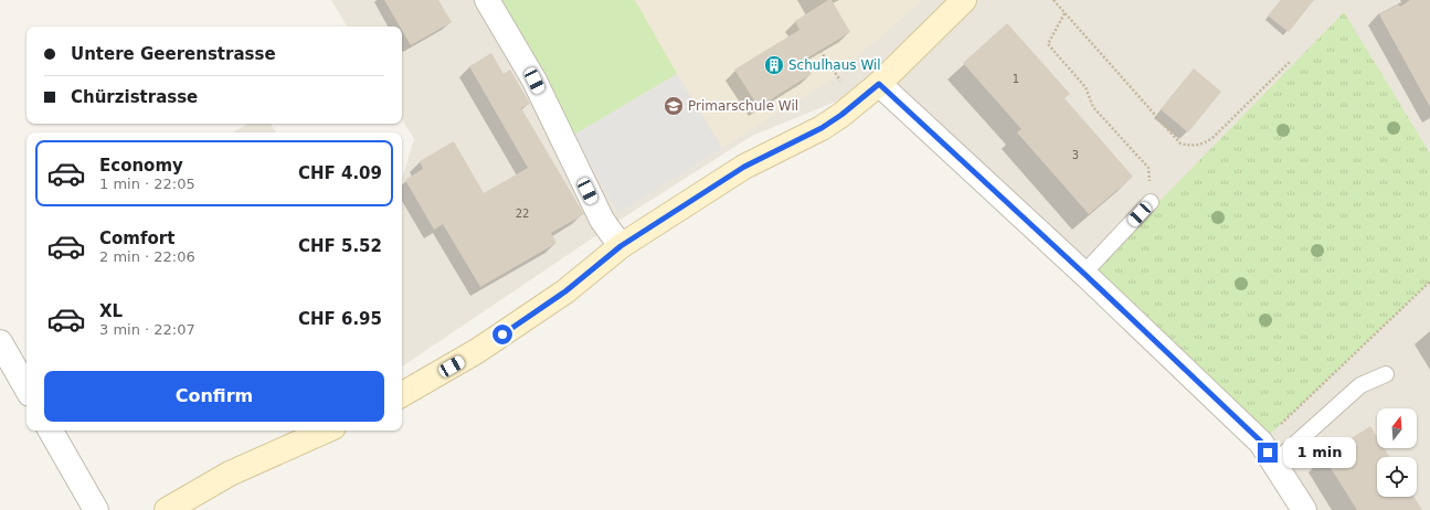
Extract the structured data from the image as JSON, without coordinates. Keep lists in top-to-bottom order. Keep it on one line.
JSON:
{"places":{"building":["Schulhaus Wil"],"school or university":["Primarschule Wil"]},"house_numbers":["1","3","22"],"north":"top","page":{"banner":["Untere Geerenstrasse","Chürzistrasse"],"list":[{"name":"Economy","note":"1 min · 22:05","value":"CHF 4.09"},{"name":"Comfort","note":"2 min · 22:06","value":"CHF 5.52"},{"name":"XL","note":"3 min · 22:07","value":"CHF 6.95"}],"buttons":"Confirm","bubble":"1 min"}}
